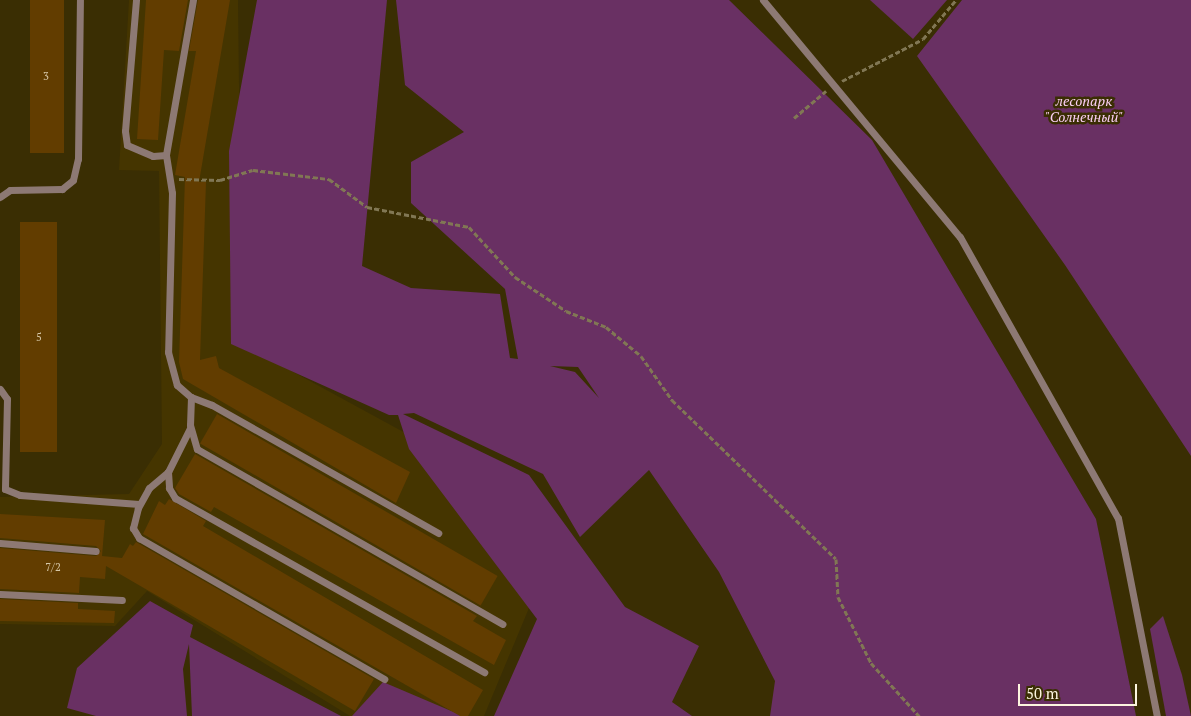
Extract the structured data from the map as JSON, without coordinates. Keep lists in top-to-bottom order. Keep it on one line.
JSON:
{"parks":["лесопарк \"Солнечный\""],"house_numbers":["3","5","7/2"],"scale_bar":"50 m"}
